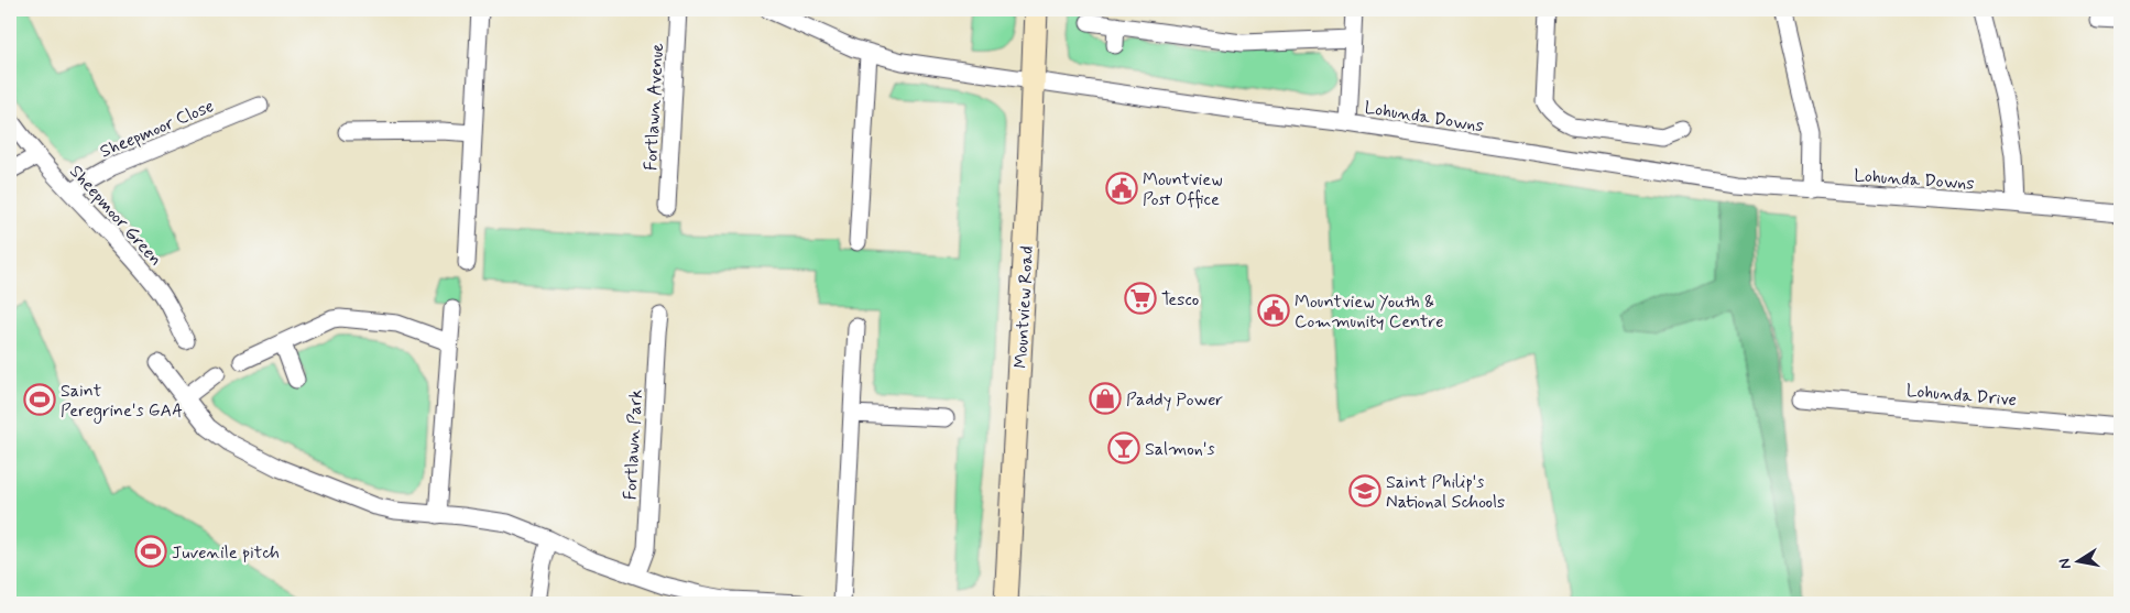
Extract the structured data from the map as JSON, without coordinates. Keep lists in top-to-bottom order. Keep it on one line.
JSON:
{"streets":{"street":["Fortlawn Avenue","Lohunda Downs","Sheepmoor Close","Sheepmoor Green","Mountview Road","Lohunda Drive","Fortlawn Park"]},"crossings":[["Lohunda Downs","Mountview Road"],["Sheepmoor Close","Sheepmoor Green"]],"places":{"public building":["Mountview Post Office","Mountview Youth & Community Centre"],"supermarket":["Tesco"],"shop":["Paddy Power"],"sports":["Saint Peregrine's GAA","Juvenile pitch"],"bar":["Salmon's"],"school or university":["Saint Philip's National Schools"]},"north":"left"}
